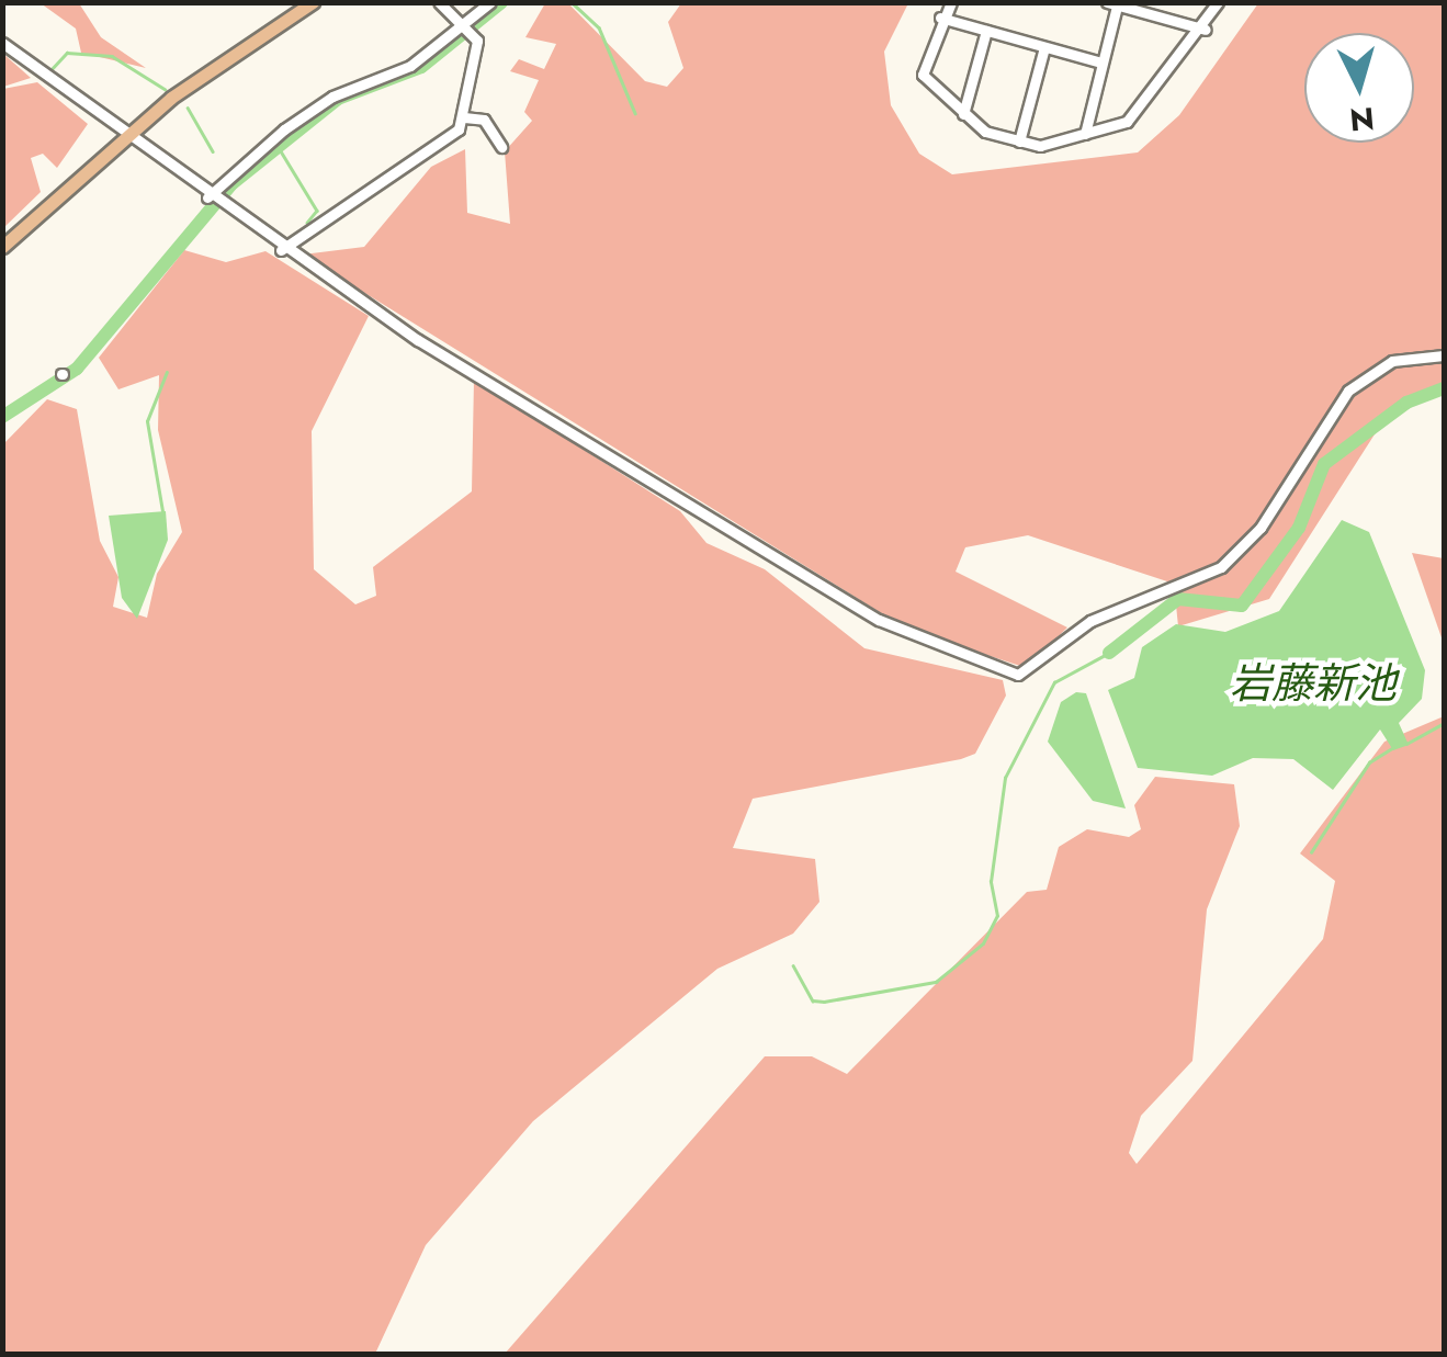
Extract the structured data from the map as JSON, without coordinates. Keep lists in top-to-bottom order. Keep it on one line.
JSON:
{"water":["岩藤新池"],"north":"bottom"}
